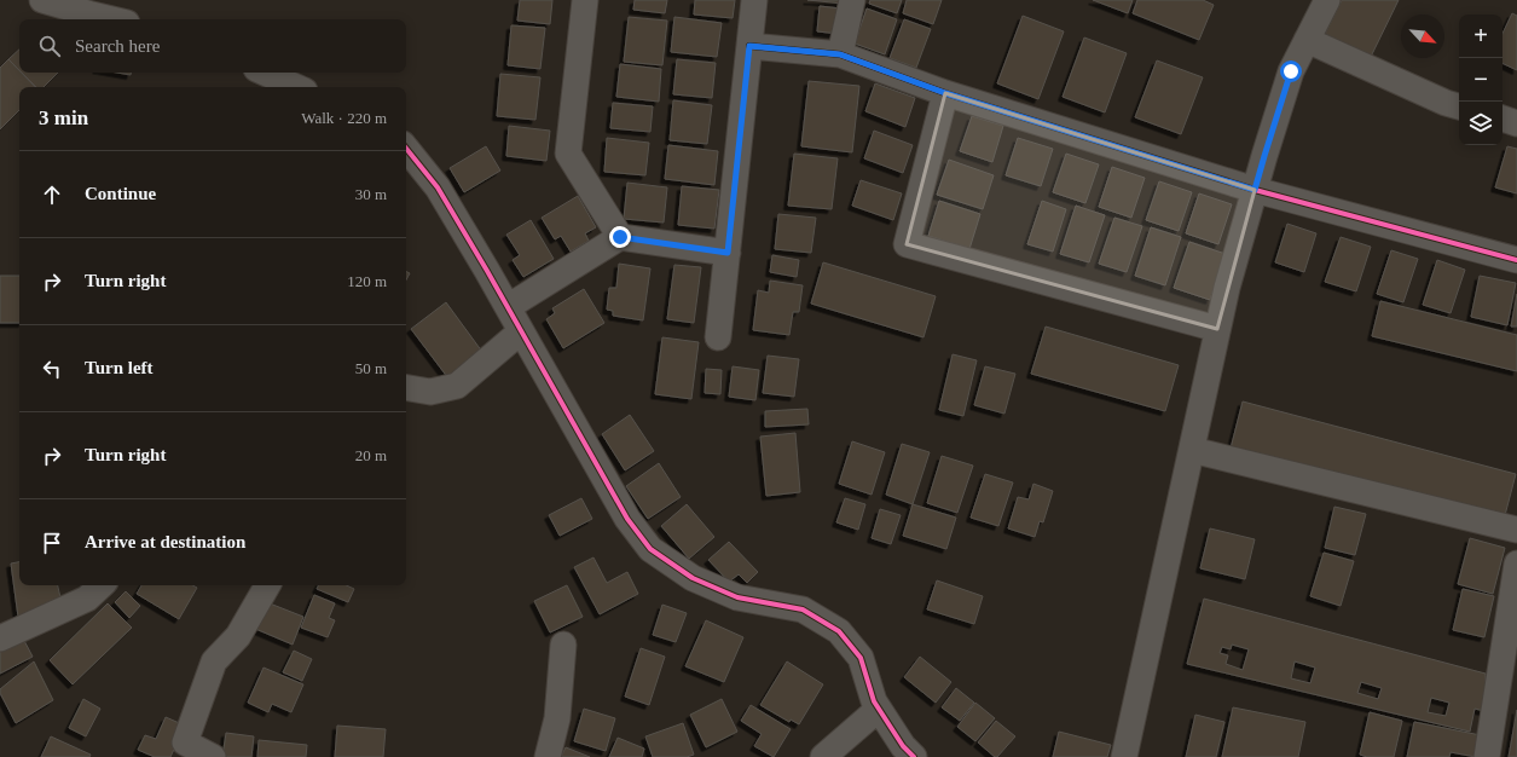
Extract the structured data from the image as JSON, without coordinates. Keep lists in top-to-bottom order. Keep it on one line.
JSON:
{"north":"bottom right","page":{"map_buttons":["+","−"],"search":"Search here","heading":["3 min","Walk · 220 m"],"list":[["Continue","30 m"],["Turn right","120 m"],["Turn left","50 m"],["Turn right","20 m"],"Arrive at destination"]}}
